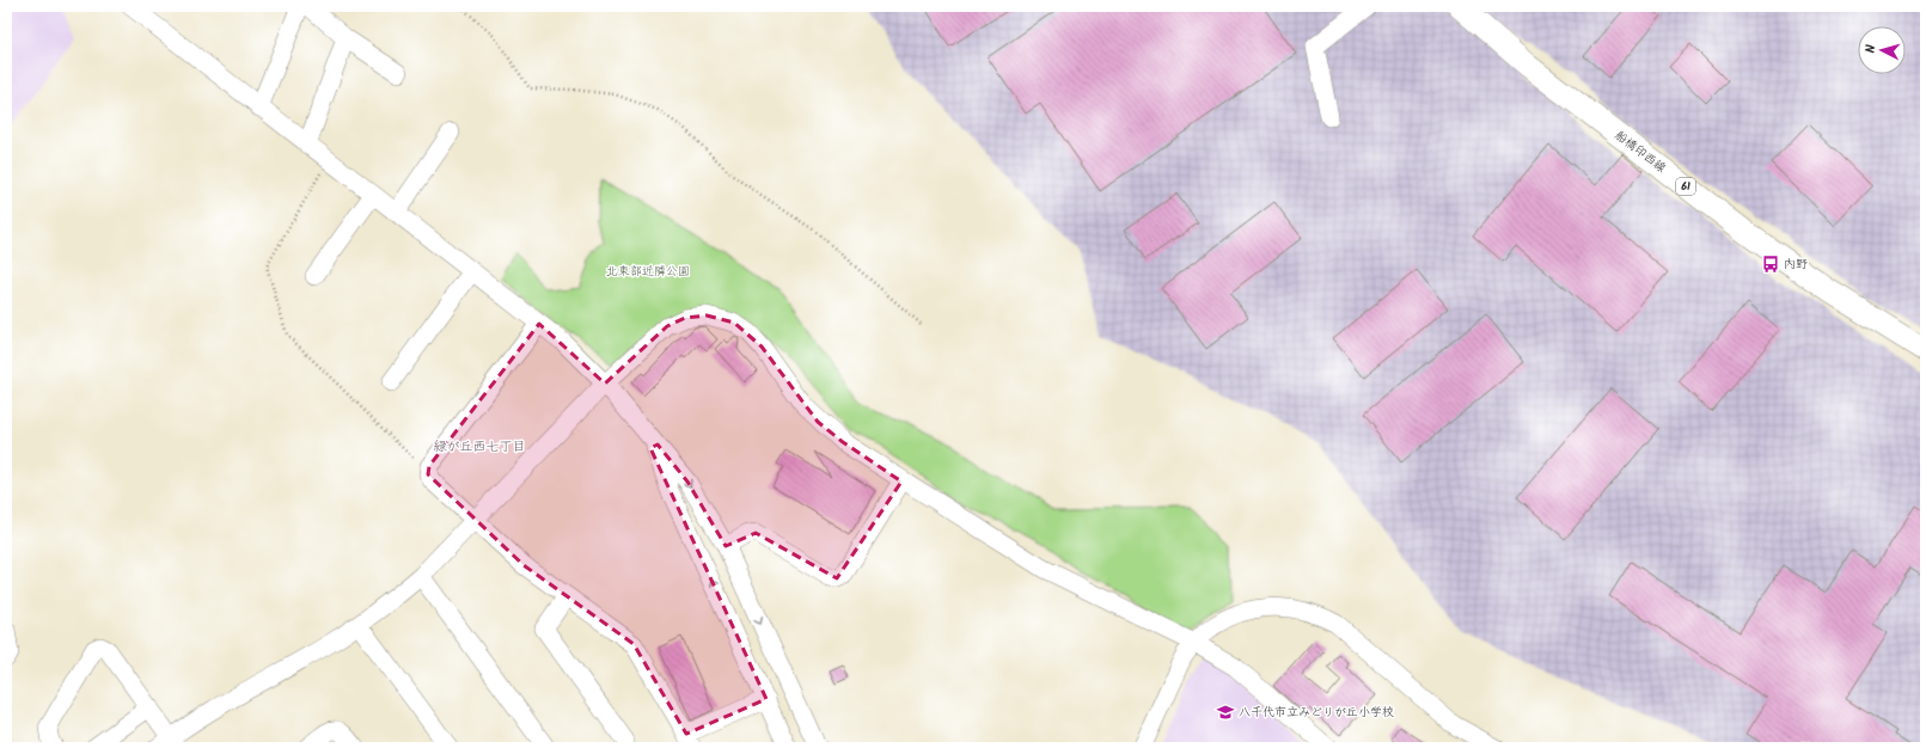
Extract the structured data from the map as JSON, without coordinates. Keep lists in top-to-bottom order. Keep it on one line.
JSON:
{"streets":{"main road":["船橋印西線","61"]},"districts":["緑が丘西七丁目"],"parks":["北東部近隣公園"],"places":{"bus stop":["内野"],"school or university":["八千代市立みどりが丘小学校"]},"north":"left"}
